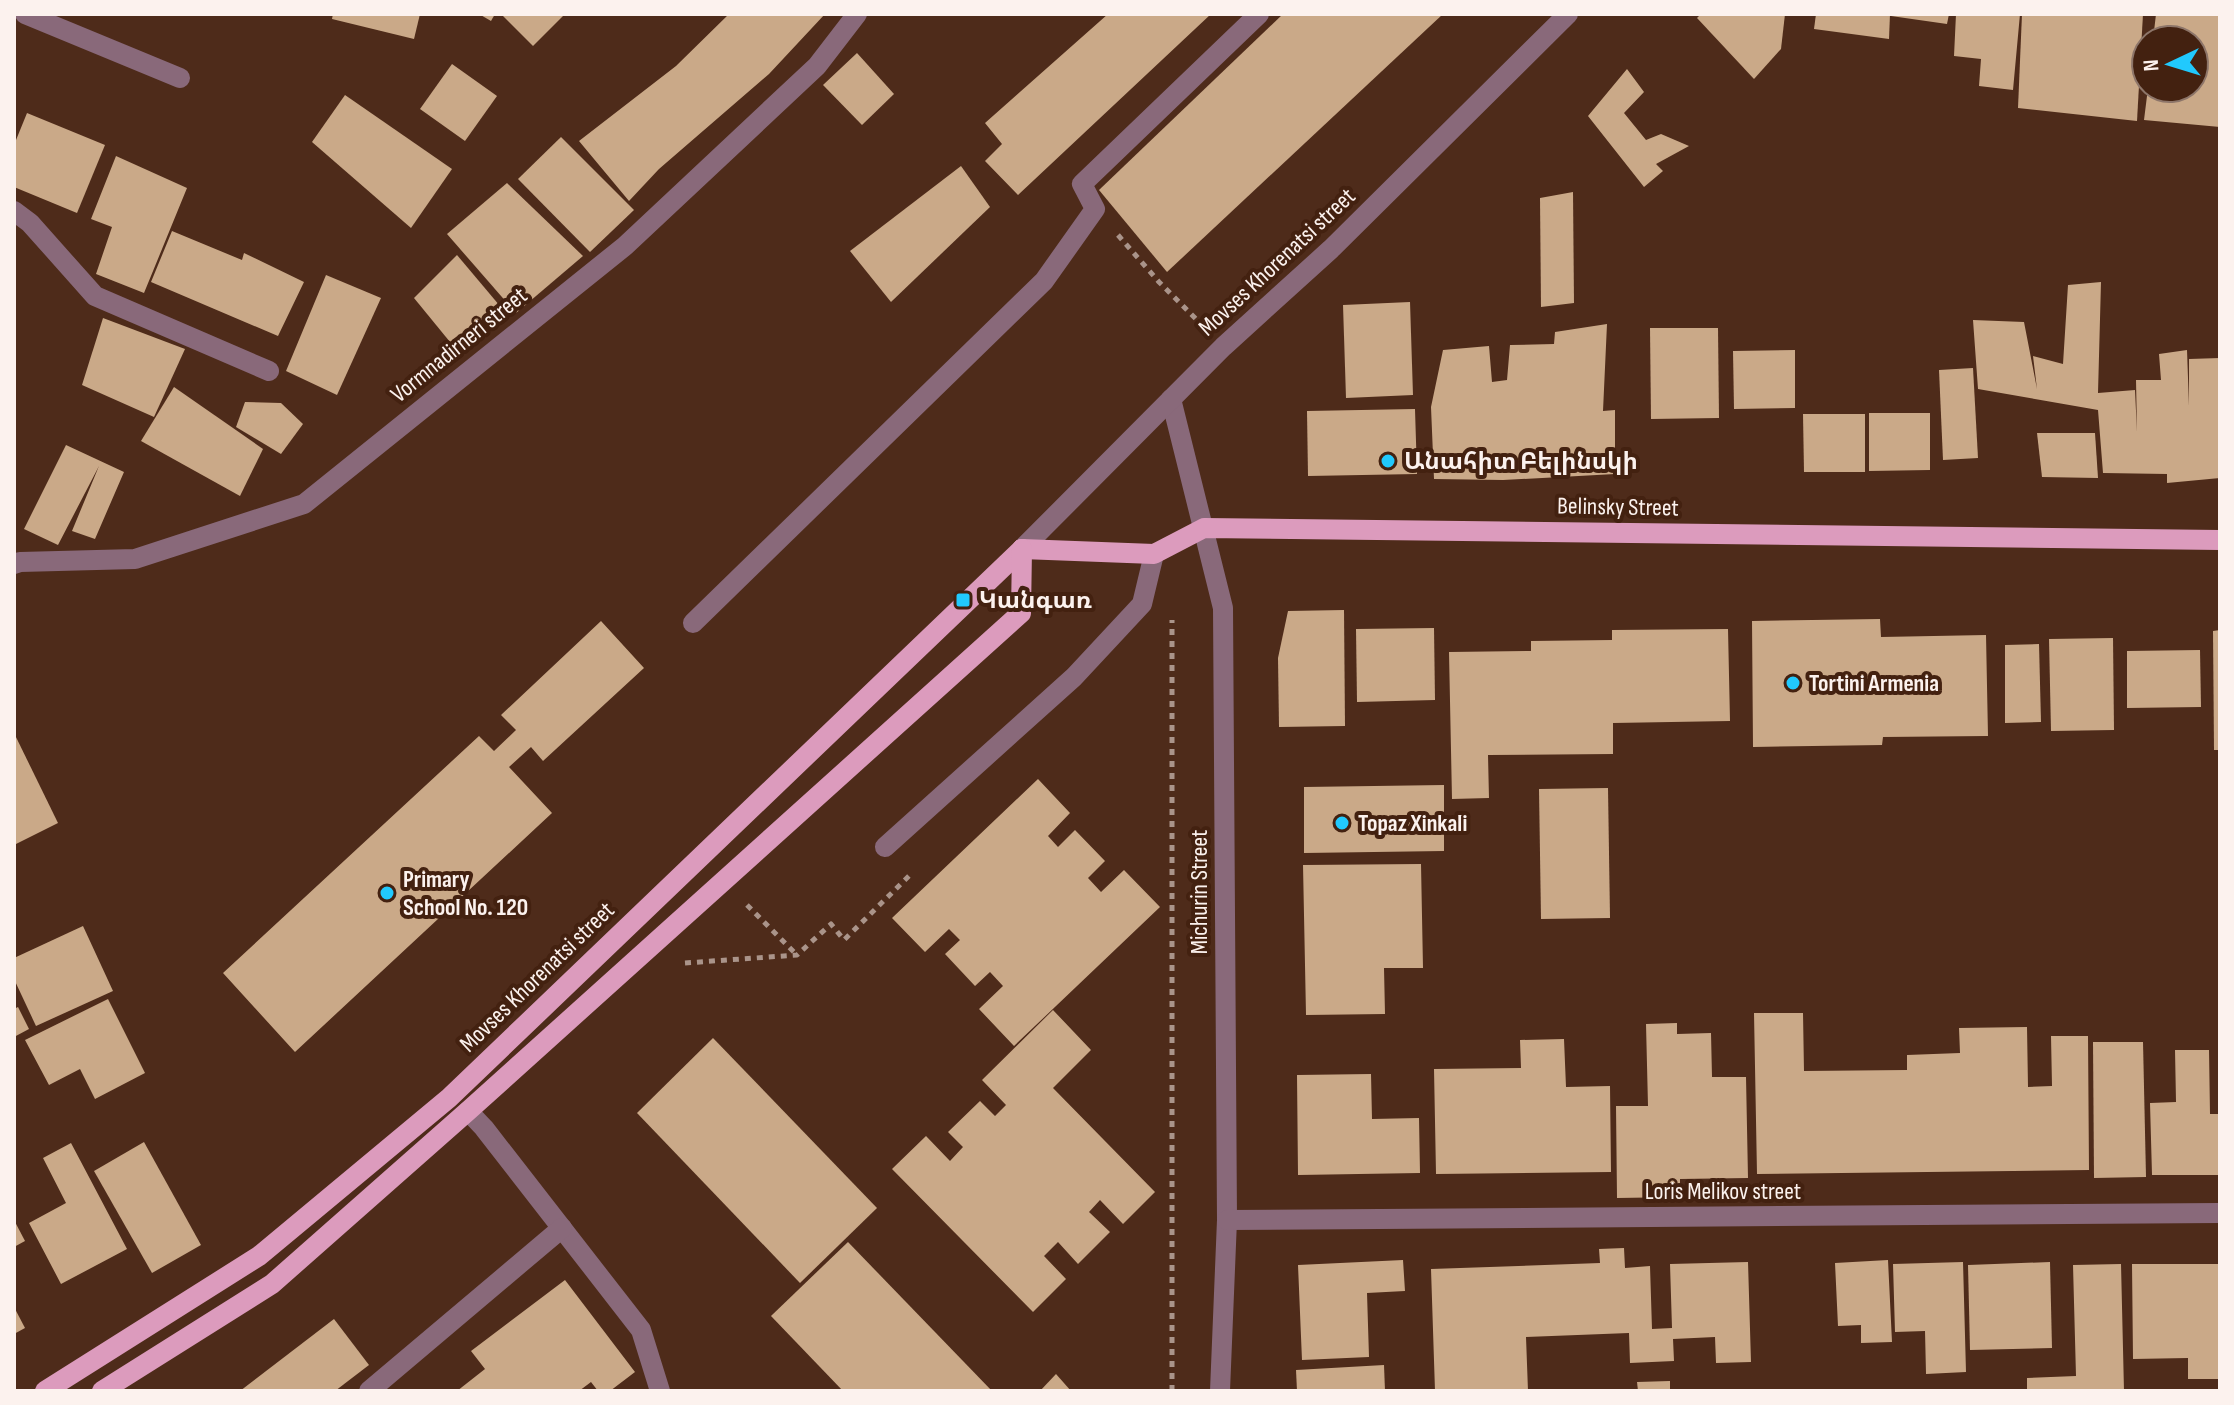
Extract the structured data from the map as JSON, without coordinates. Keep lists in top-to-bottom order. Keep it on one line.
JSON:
{"streets":{"main road":["Movses Khorenatsi street","Belinsky Street"],"street":["Vormnadirneri street","Michurin Street","Loris Melikov street"]},"crossings":[["Movses Khorenatsi street","Belinsky Street"],["Movses Khorenatsi street","Michurin Street"],["Belinsky Street","Michurin Street"],["Michurin Street","Loris Melikov street"]],"places":{"other":["Անահիտ Բելինսկի","Tortini Armenia","Topaz Xinkali","Primary School No. 120"],"transit":["Կանգառ"]},"north":"left"}
